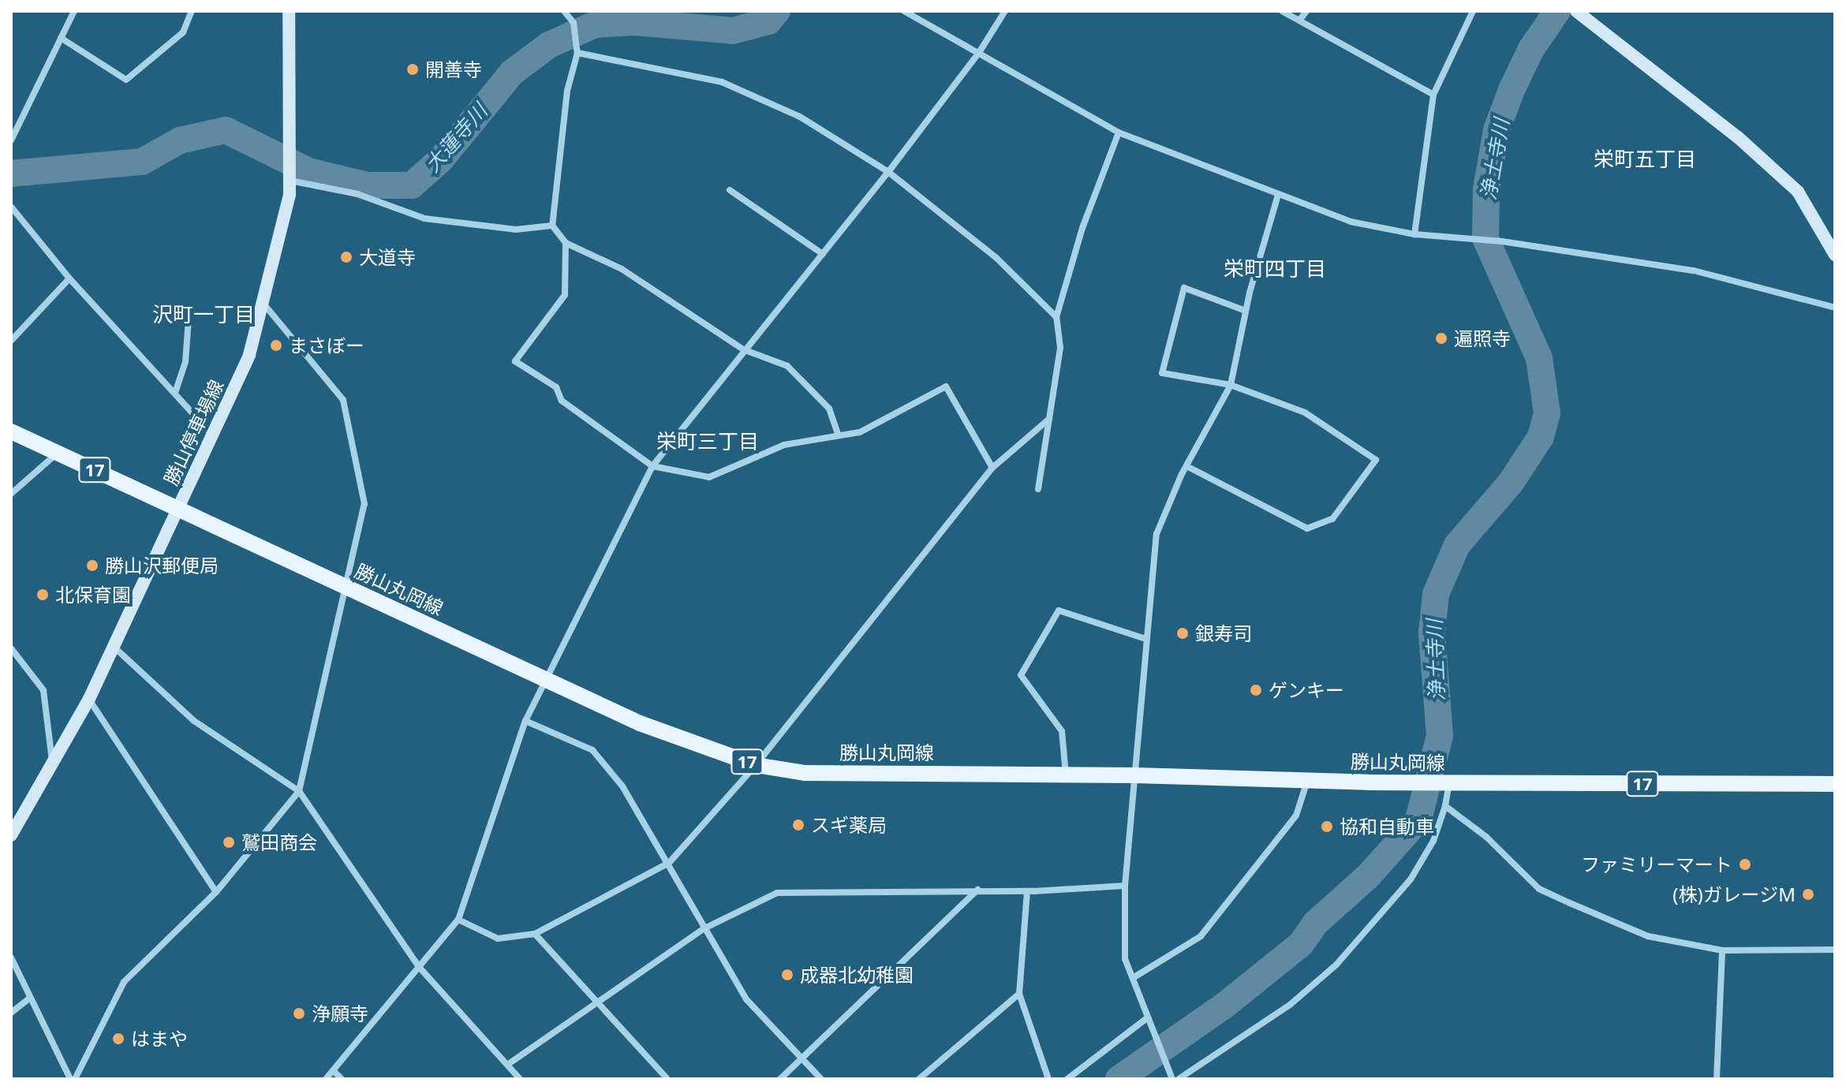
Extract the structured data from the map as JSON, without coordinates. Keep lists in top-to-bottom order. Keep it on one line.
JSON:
{"streets":{"main road":["勝山停車場線","17","勝山丸岡線"]},"crossings":[["勝山停車場線","勝山丸岡線"]],"districts":["栄町五丁目","栄町四丁目","沢町一丁目","栄町三丁目"],"water":["大蓮寺川","浄土寺川"],"places":["開善寺","大道寺","遍照寺","まさぼー","勝山沢郵便局","北保育園","銀寿司","ゲンキー","スギ薬局","協和自動車","鷲田商会","ファミリーマート","(株)ガレージM","成器北幼稚園","浄願寺","はまや"]}
